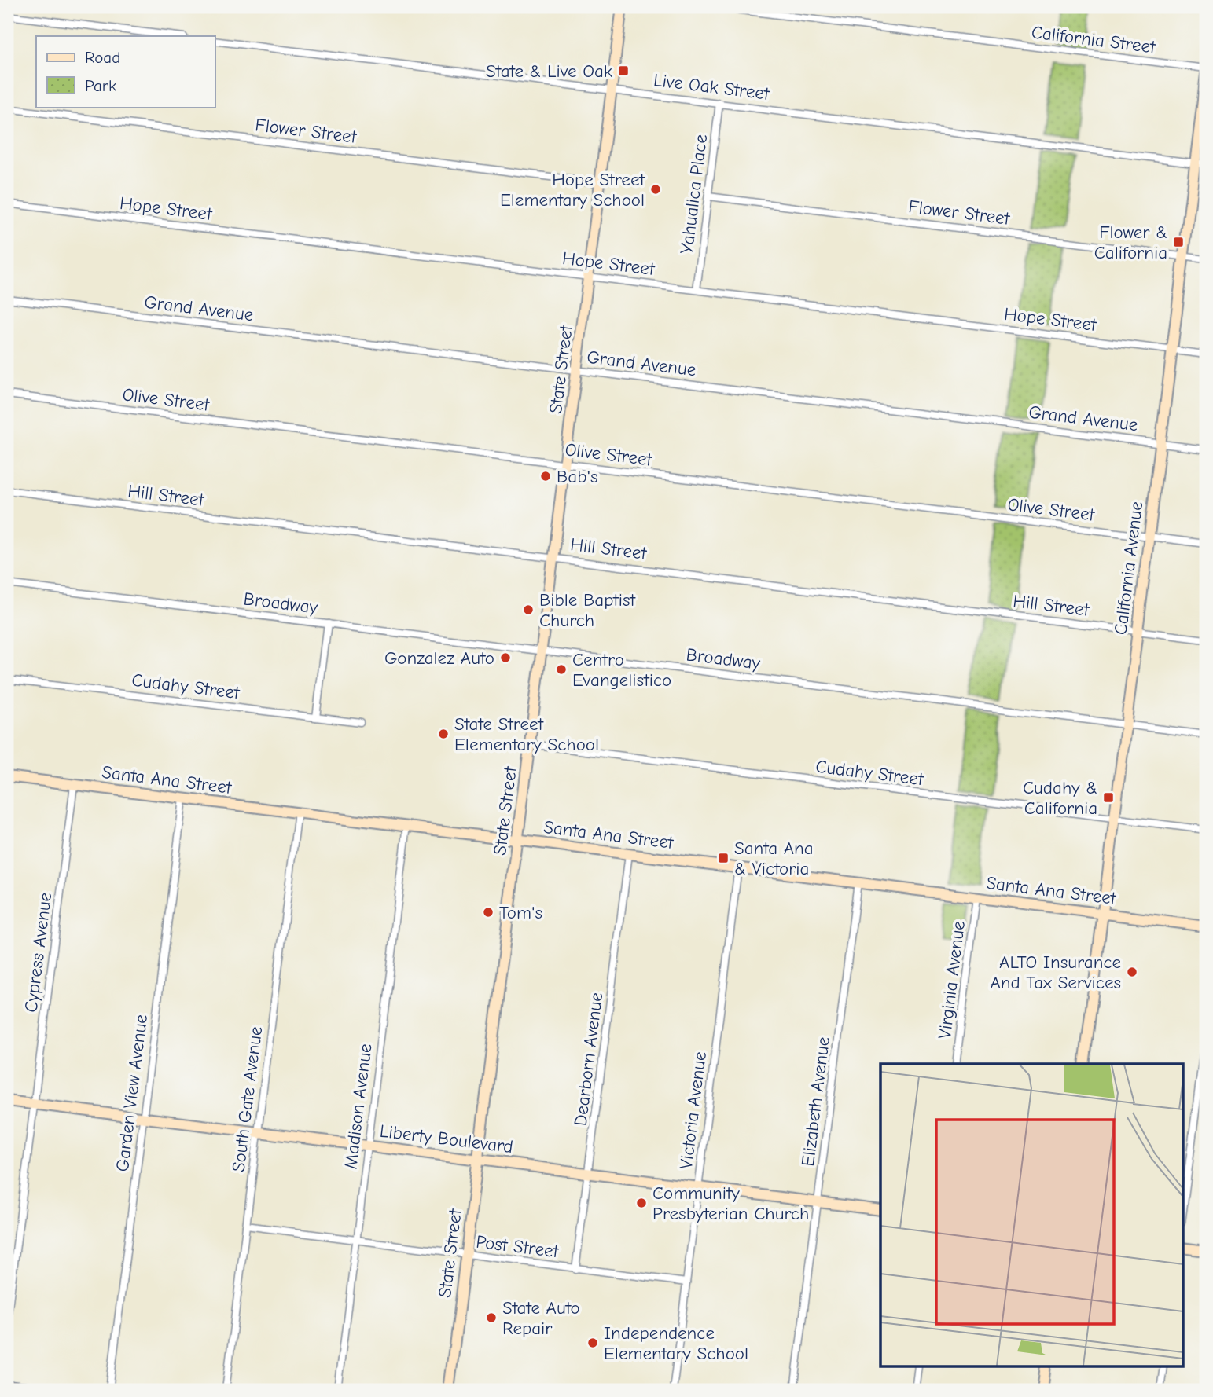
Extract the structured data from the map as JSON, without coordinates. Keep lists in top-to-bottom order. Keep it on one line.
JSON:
{"streets":{"street":["California Street","Live Oak Street","Flower Street","Yahualica Place","Hope Street","Grand Avenue","State Street","Olive Street","Hill Street","California Avenue","Broadway","Cudahy Street","Santa Ana Street","Cypress Avenue","Virginia Avenue","Dearborn Avenue","Garden View Avenue","South Gate Avenue","Elizabeth Avenue","Madison Avenue","Victoria Avenue","Liberty Boulevard","Post Street"]},"crossings":[["Live Oak Street","Yahualica Place"],["Live Oak Street","State Street"],["Live Oak Street","California Avenue"],["Flower Street","Yahualica Place"],["Flower Street","State Street"],["Flower Street","California Avenue"],["Yahualica Place","Hope Street"],["Hope Street","State Street"],["Hope Street","California Avenue"],["Grand Avenue","State Street"],["Grand Avenue","California Avenue"],["State Street","Olive Street"],["State Street","Hill Street"],["State Street","Broadway"],["State Street","Cudahy Street"],["State Street","Santa Ana Street"],["State Street","Liberty Boulevard"],["State Street","Post Street"],["Olive Street","California Avenue"],["Hill Street","California Avenue"],["California Avenue","Broadway"],["California Avenue","Cudahy Street"],["California Avenue","Santa Ana Street"],["Santa Ana Street","Cypress Avenue"],["Santa Ana Street","Virginia Avenue"],["Santa Ana Street","Dearborn Avenue"],["Santa Ana Street","Garden View Avenue"],["Santa Ana Street","South Gate Avenue"],["Santa Ana Street","Elizabeth Avenue"],["Santa Ana Street","Madison Avenue"],["Santa Ana Street","Victoria Avenue"],["Cypress Avenue","Liberty Boulevard"],["Dearborn Avenue","Liberty Boulevard"],["Dearborn Avenue","Post Street"],["Garden View Avenue","Liberty Boulevard"],["South Gate Avenue","Liberty Boulevard"],["South Gate Avenue","Post Street"],["Elizabeth Avenue","Liberty Boulevard"],["Madison Avenue","Liberty Boulevard"],["Madison Avenue","Post Street"],["Victoria Avenue","Liberty Boulevard"],["Victoria Avenue","Post Street"]],"places":{"transit":["State & Live Oak","Flower & California","Cudahy & California","Santa Ana & Victoria"],"other":["Hope Street Elementary School","Bab's","Bible Baptist Church","Gonzalez Auto","Centro Evangelistico","State Street Elementary School","Tom's","ALTO Insurance And Tax Services","Community Presbyterian Church","State Auto Repair","Independence Elementary School"]},"legend":["Road","Park"]}
